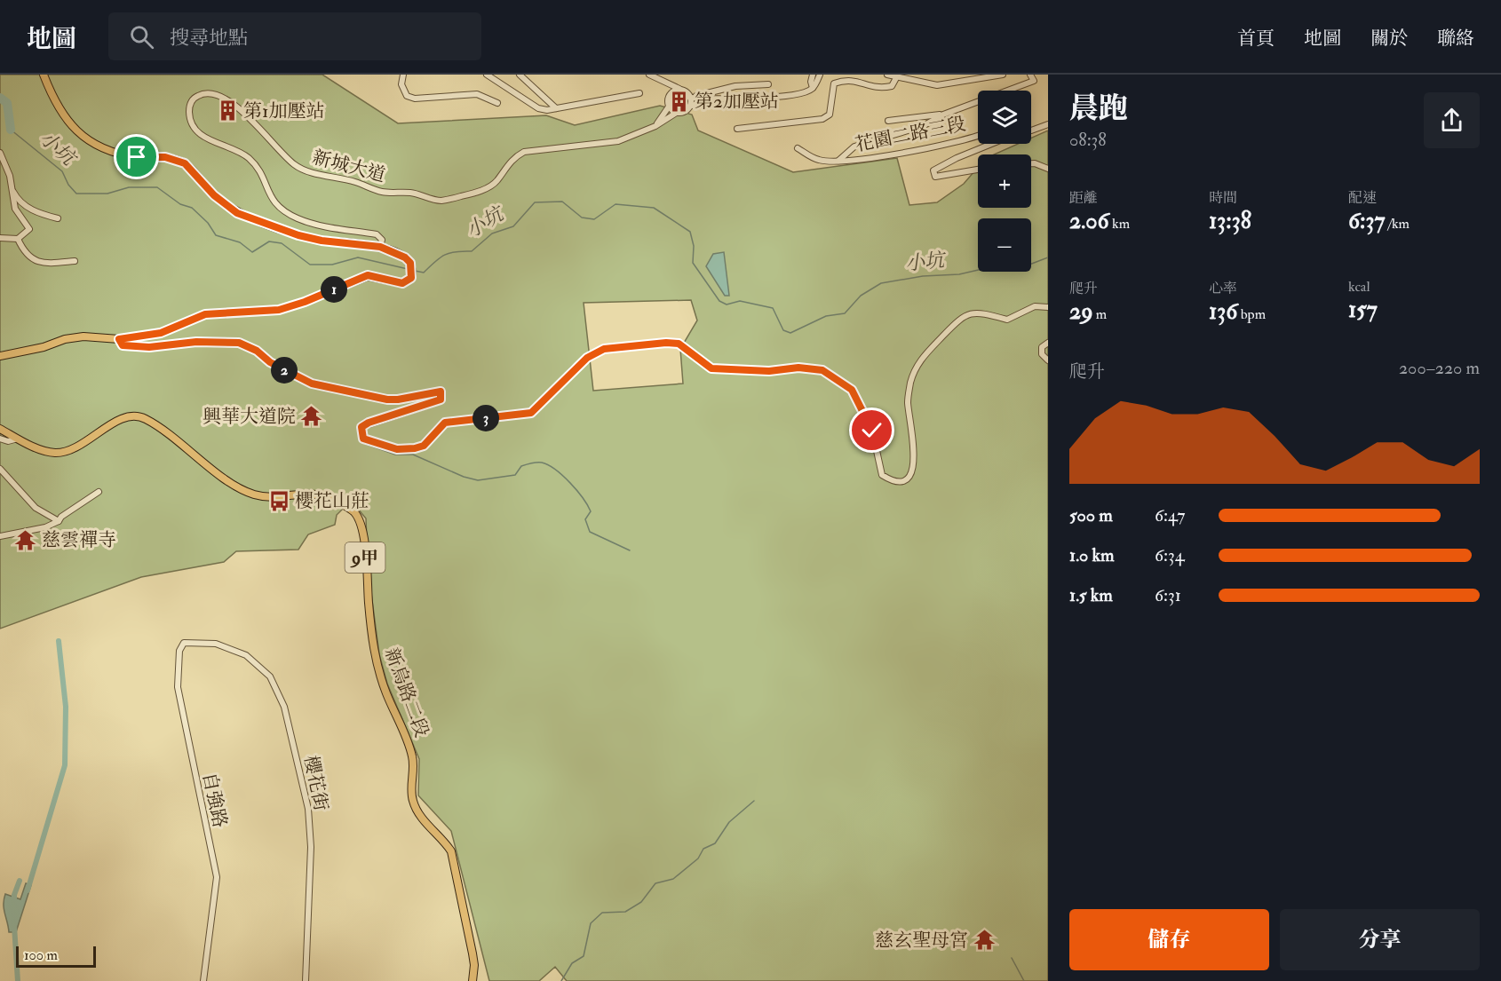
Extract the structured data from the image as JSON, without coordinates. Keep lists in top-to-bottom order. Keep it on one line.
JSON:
{"streets":{"main road":["9甲","新烏路二段"],"street":["花園二路三段","新城大道","櫻花街","自強路"]},"crossings":[["櫻花街","自強路"]],"water":["小坑"],"places":{"building":["第2加壓站","第1加壓站"],"temple":["興華大道院","慈雲禪寺","慈玄聖母宮"],"bus stop":["櫻花山莊"]},"scale_bar":"100 m","page":{"header":"地圖","search":"搜尋地點","nav":["首頁","地圖","關於","聯絡"],"heading":["晨跑","08:38"],"map_buttons":["+","−"],"stats":[["距離","2.06 km"],["時間","13:38"],["配速","6:37 /km"],["爬升","29 m"],["心率","136 bpm"],["kcal","157"]],"pins":["1","2","3"],"chart":["爬升","200–220 m"],"list":[{"name":"500 m","note":"6:47"},{"name":"1.0 km","note":"6:34"},{"name":"1.5 km","note":"6:31"}],"buttons":["儲存","分享"],"scale":"100 m"}}
